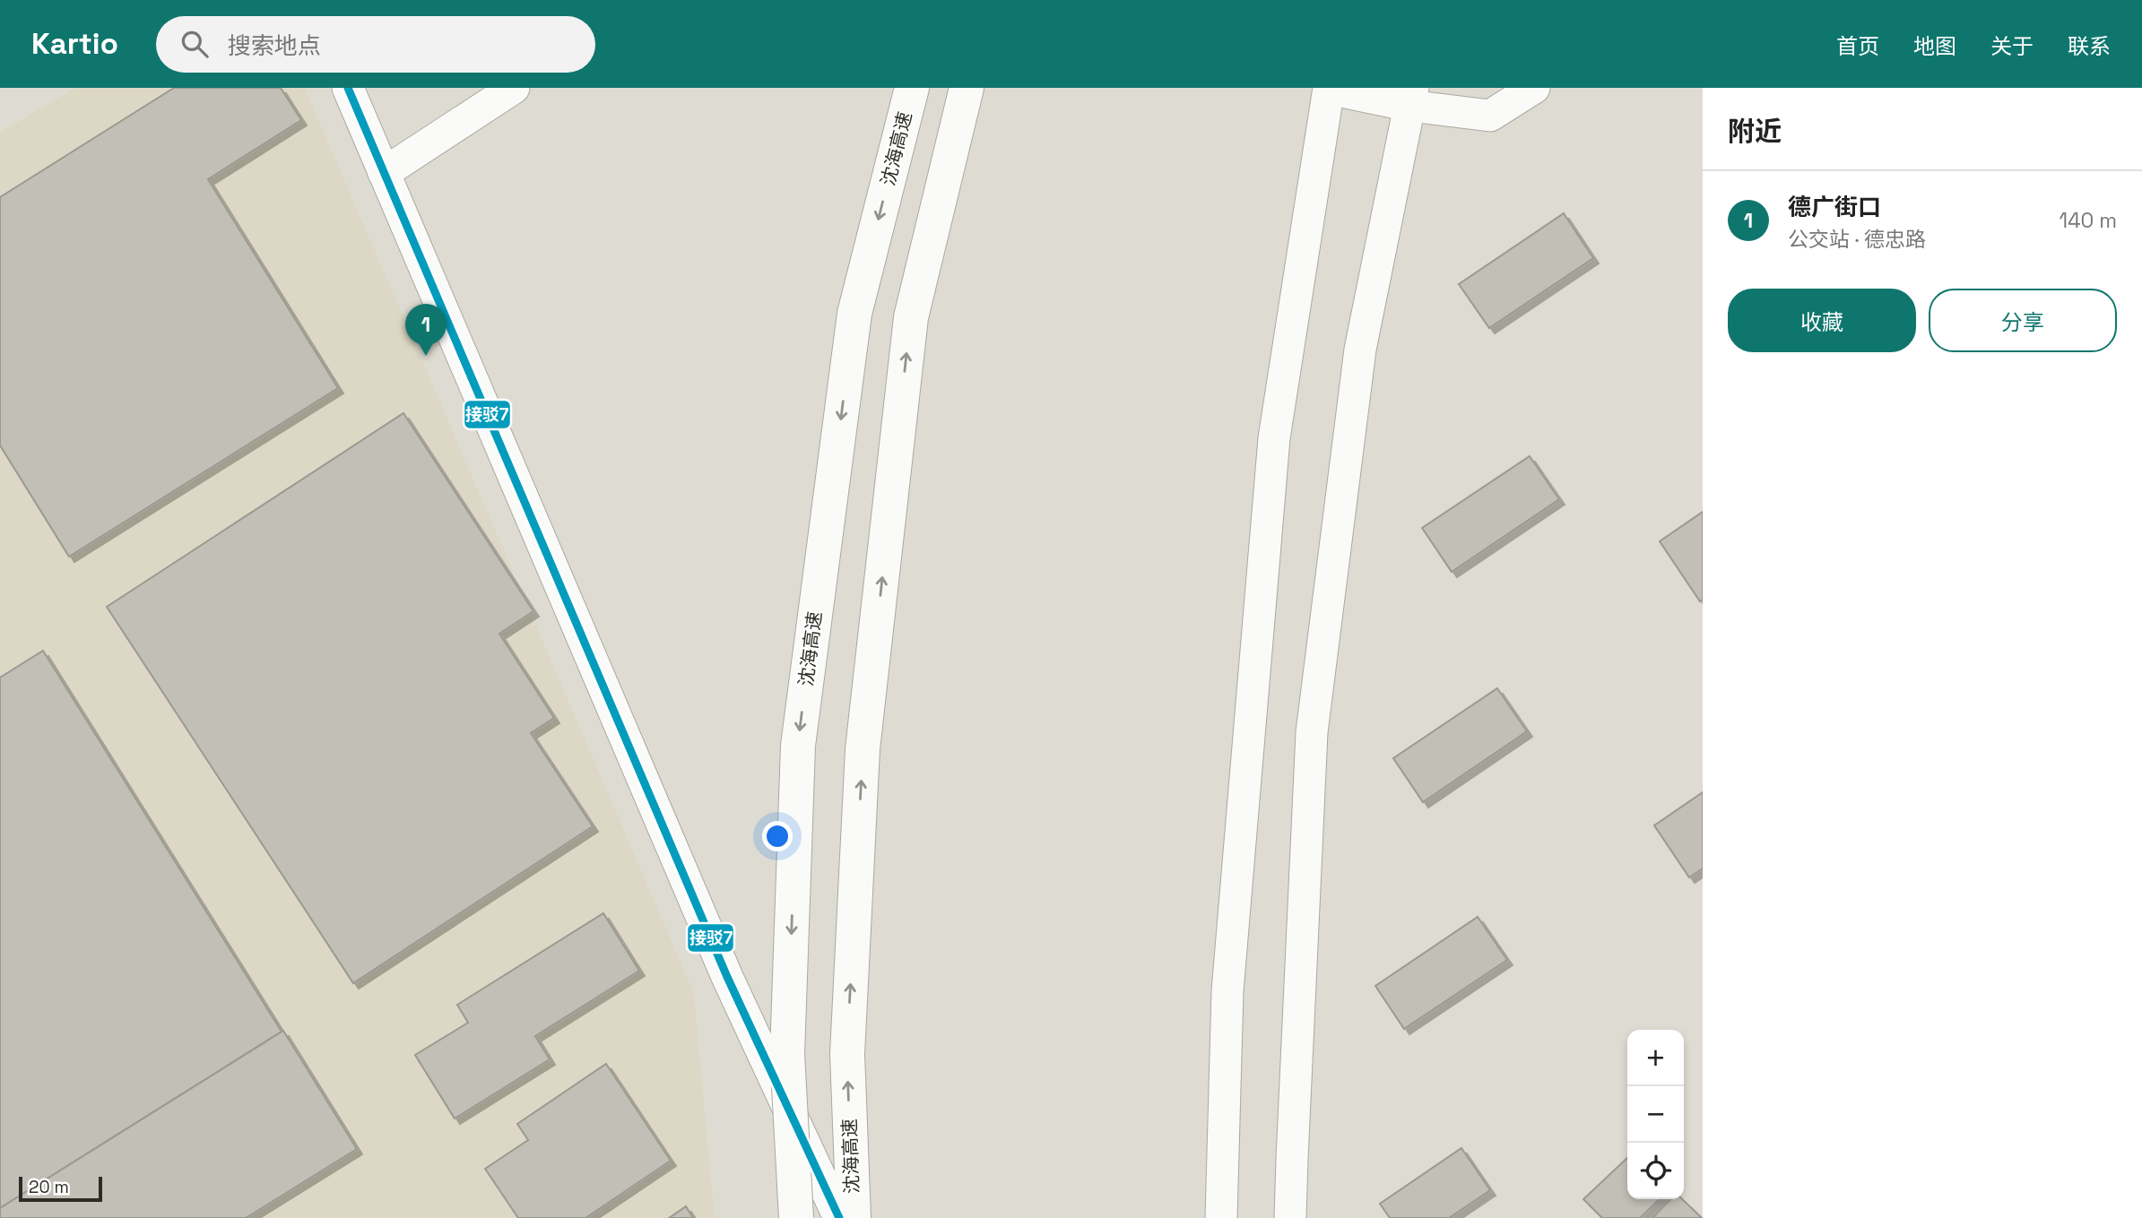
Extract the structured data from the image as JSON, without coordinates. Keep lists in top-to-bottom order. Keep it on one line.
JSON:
{"streets":{"highway":["沈海高速"]},"lines":["transit line 接驳7"],"scale_bar":"20 m","page":{"header":"Kartio","search":"搜索地点","nav":["首页","地图","关于","联系"],"heading":"附近","list":[{"mark":"1","name":"德广街口","note":"公交站 · 德忠路","value":"140 m"}],"buttons":["收藏","分享"],"pins":"1","map_buttons":["+","−"],"scale":"20 m"}}
